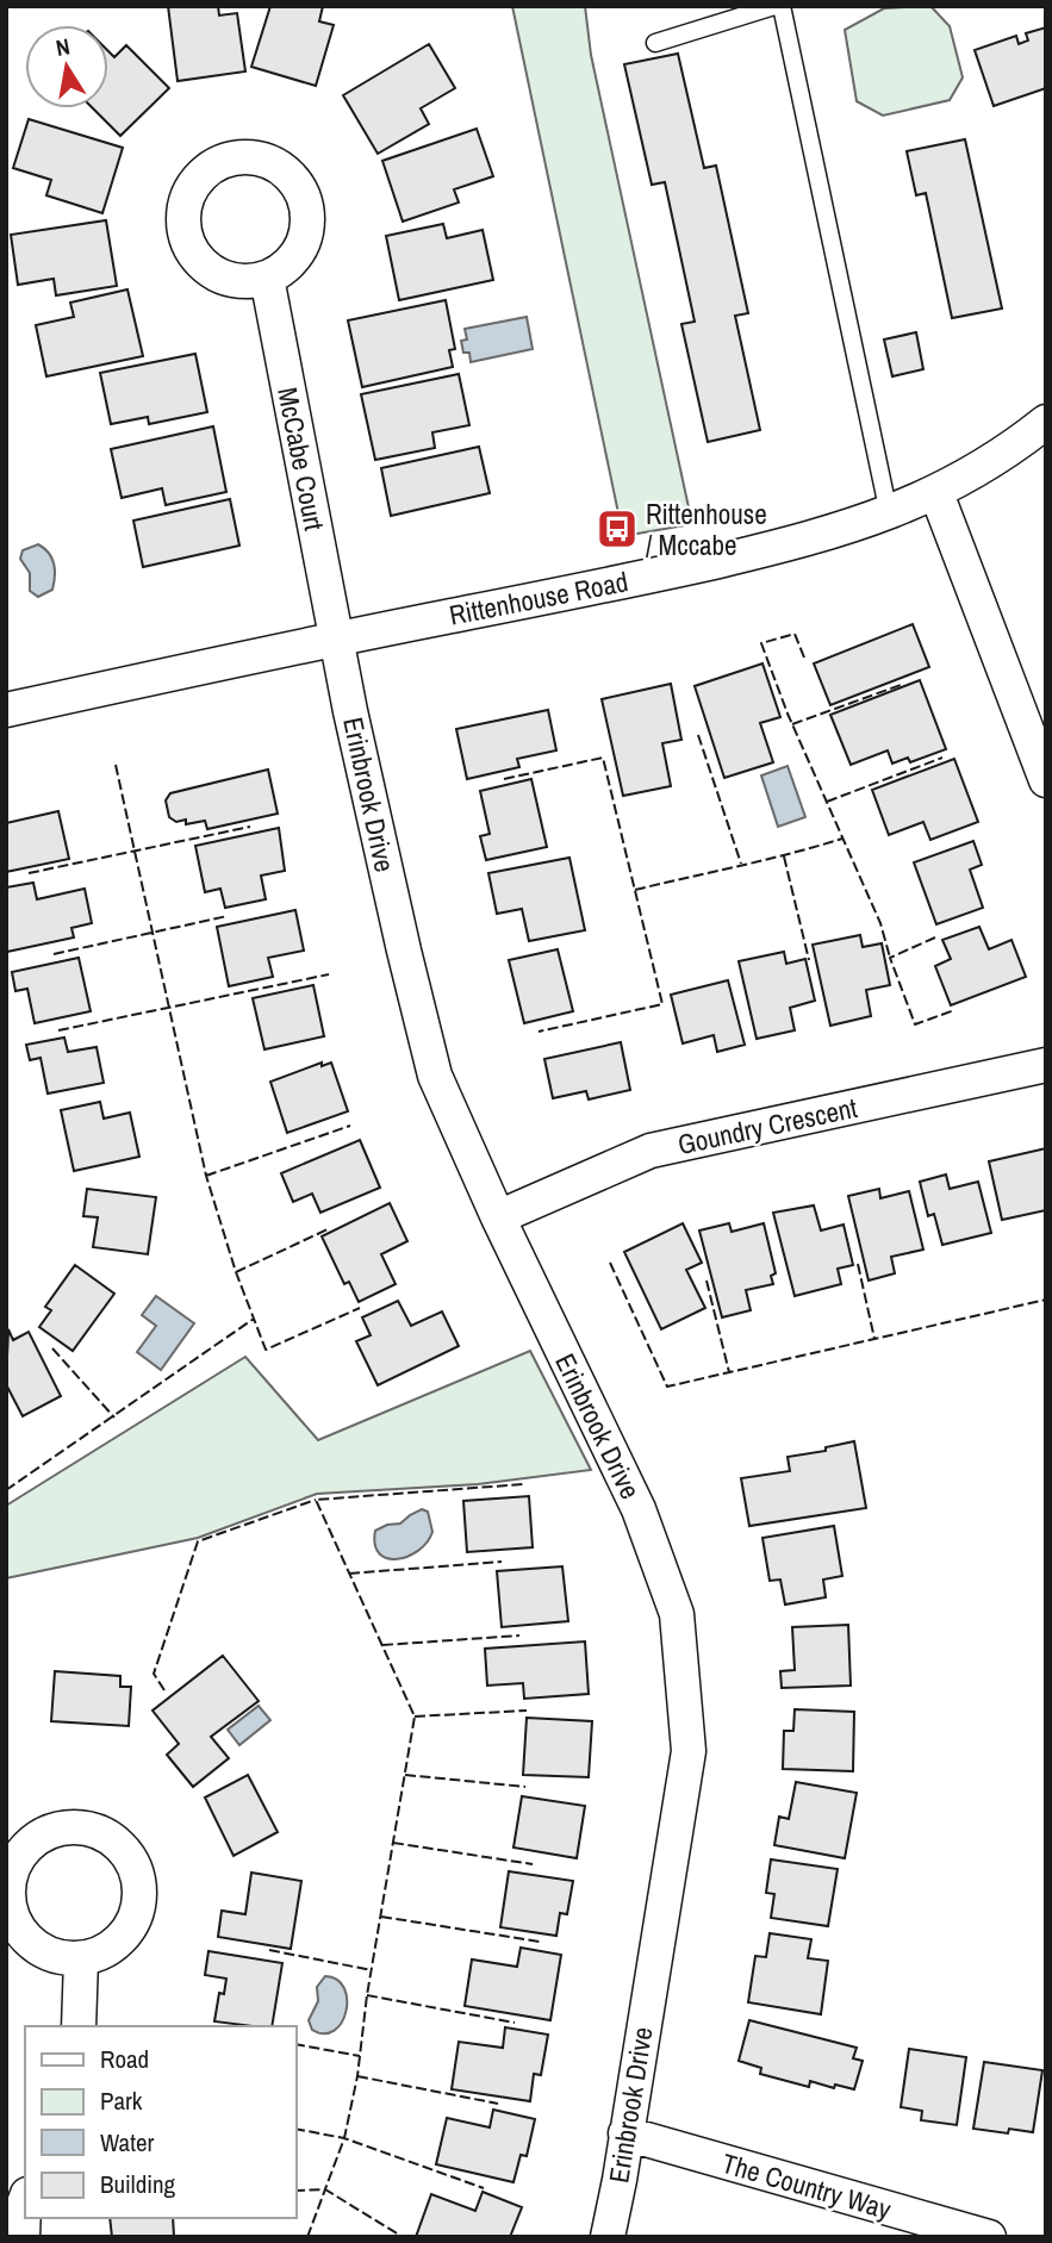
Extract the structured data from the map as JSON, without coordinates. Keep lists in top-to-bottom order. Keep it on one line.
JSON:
{"streets":{"street":["McCabe Court","Rittenhouse Road","Erinbrook Drive","Goundry Crescent","The Country Way"]},"crossings":[["McCabe Court","Rittenhouse Road"],["McCabe Court","Erinbrook Drive"],["Rittenhouse Road","Erinbrook Drive"],["Erinbrook Drive","Goundry Crescent"],["Erinbrook Drive","The Country Way"]],"places":{"bus stop":["Rittenhouse / Mccabe"]},"legend":["Road","Park","Water","Building"],"north":"top"}
